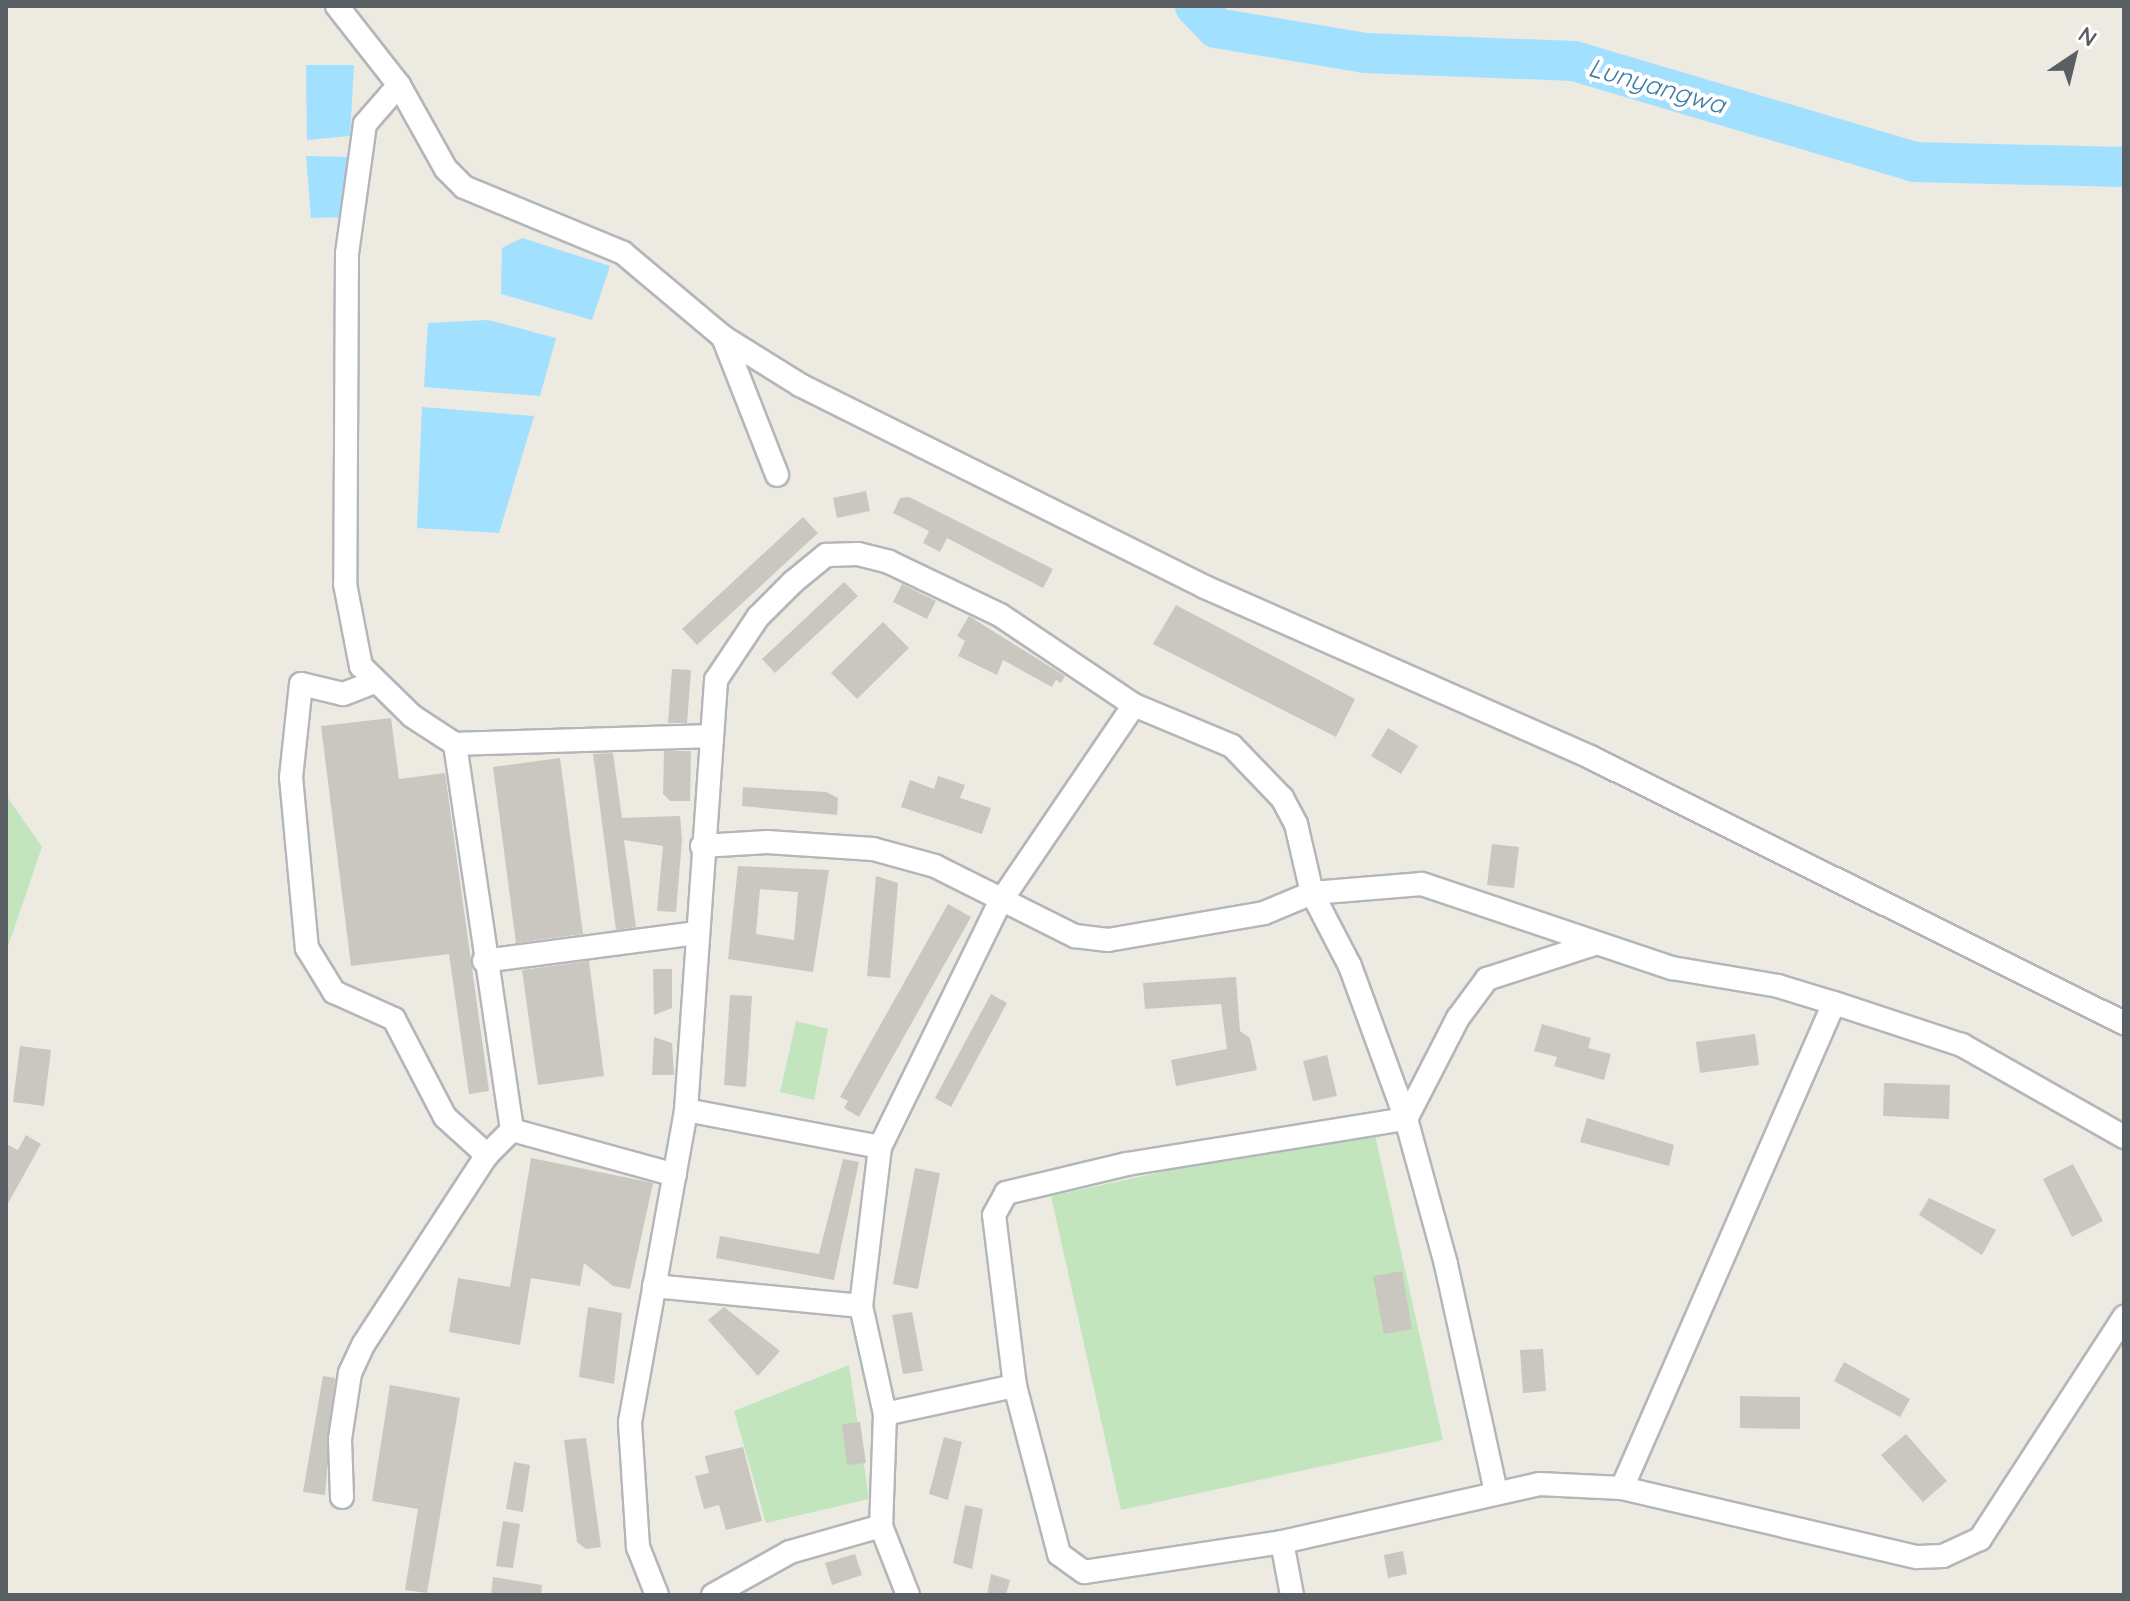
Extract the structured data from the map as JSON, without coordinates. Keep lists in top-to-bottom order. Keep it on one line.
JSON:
{"water":["Lunyangwa"],"north":"top right"}
